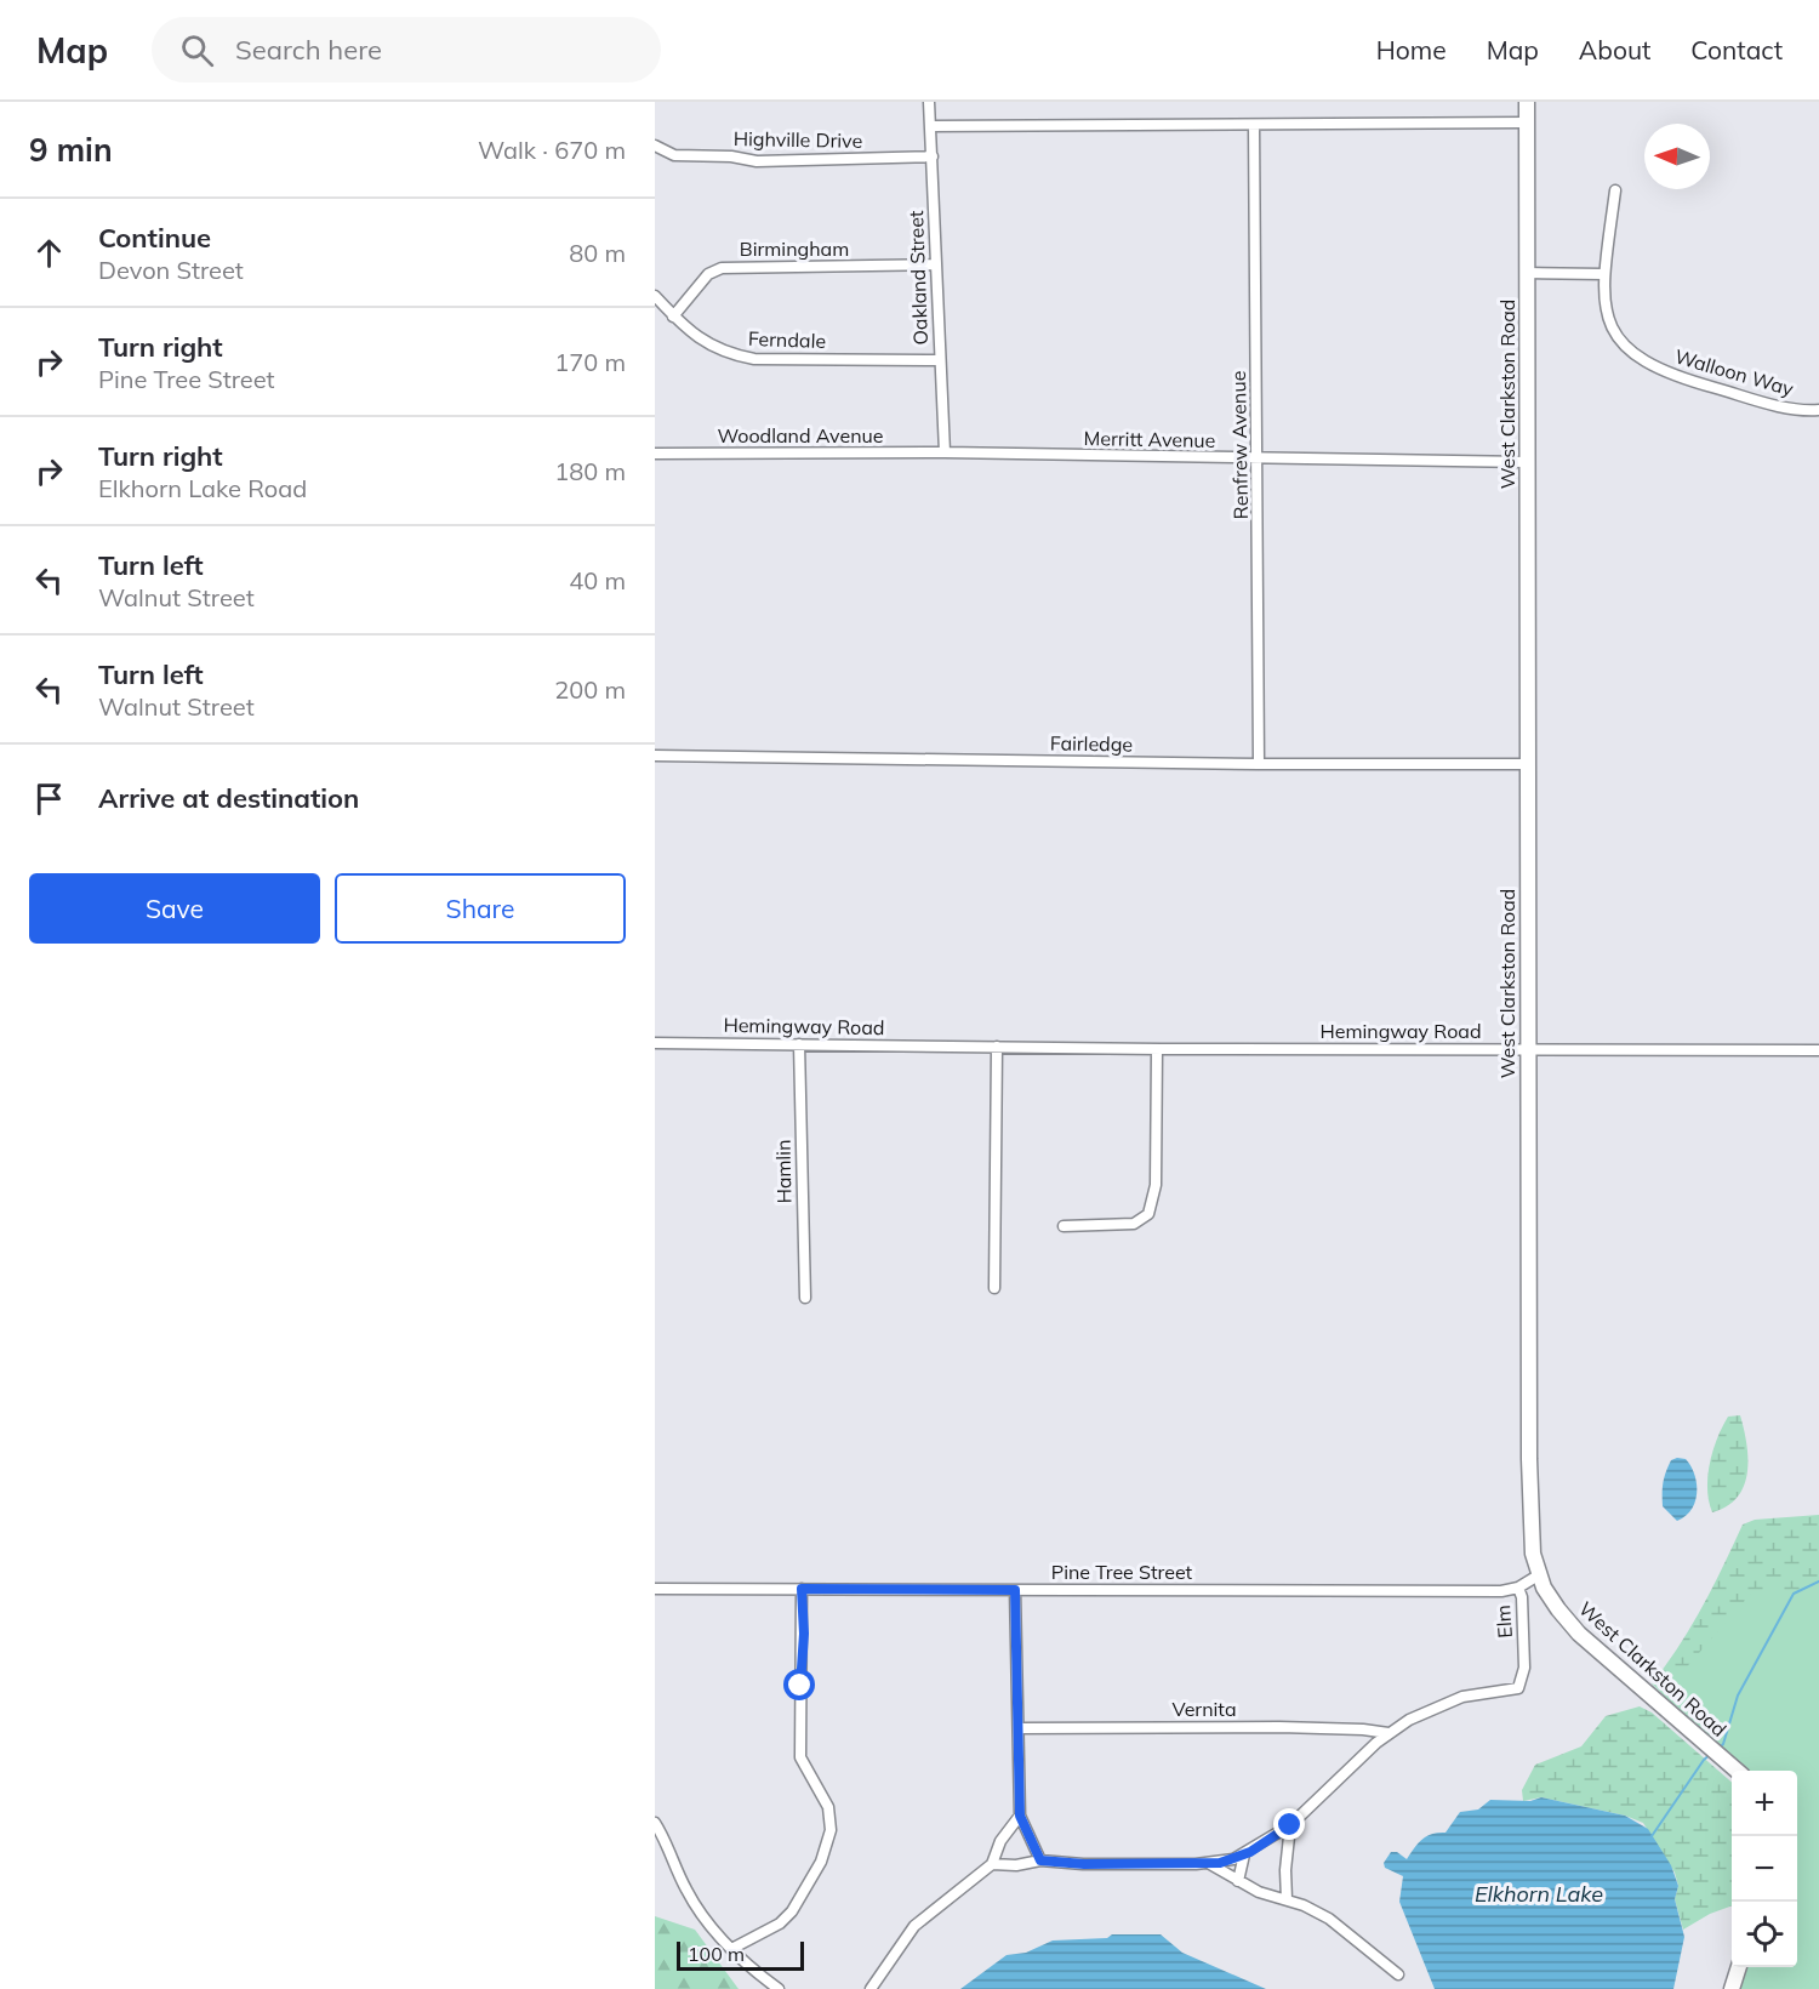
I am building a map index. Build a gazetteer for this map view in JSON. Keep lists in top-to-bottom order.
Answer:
{
  "streets": {
    "main road": ["West Clarkston Road"],
    "street": [
      "Highville Drive",
      "Birmingham",
      "Oakland Street",
      "Ferndale",
      "Walloon Way",
      "Woodland Avenue",
      "Merritt Avenue",
      "Renfrew Avenue",
      "Fairledge",
      "Hemingway Road",
      "Hamlin",
      "Pine Tree Street",
      "Elm",
      "Vernita"
    ]
  },
  "crossings": [
    ["Highville Drive", "Oakland Street"],
    ["Birmingham", "Oakland Street"],
    ["Birmingham", "Ferndale"],
    ["Oakland Street", "Ferndale"],
    ["Oakland Street", "Woodland Avenue"],
    ["Oakland Street", "Merritt Avenue"],
    ["West Clarkston Road", "Merritt Avenue"],
    ["West Clarkston Road", "Fairledge"],
    ["West Clarkston Road", "Hemingway Road"],
    ["West Clarkston Road", "Pine Tree Street"],
    ["Woodland Avenue", "Merritt Avenue"],
    ["Merritt Avenue", "Renfrew Avenue"],
    ["Renfrew Avenue", "Fairledge"],
    ["Hemingway Road", "Hamlin"],
    ["Pine Tree Street", "Elm"],
    ["Elm", "Vernita"]
  ],
  "water": ["Elkhorn Lake"],
  "scale_bar": "100 m",
  "north": "left",
  "page": {
    "header": "Map",
    "search": "Search here",
    "nav": [
      "Home",
      "Map",
      "About",
      "Contact"
    ],
    "heading": ["9 min", "Walk · 670 m"],
    "list": [
      ["Continue", "Devon Street", "80 m"],
      ["Turn right", "Pine Tree Street", "170 m"],
      ["Turn right", "Elkhorn Lake Road", "180 m"],
      ["Turn left", "Walnut Street", "40 m"],
      ["Turn left", "Walnut Street", "200 m"],
      "Arrive at destination"
    ],
    "buttons": ["Save", "Share"],
    "map_buttons": ["+", "−"],
    "scale": "100 m"
  }
}
